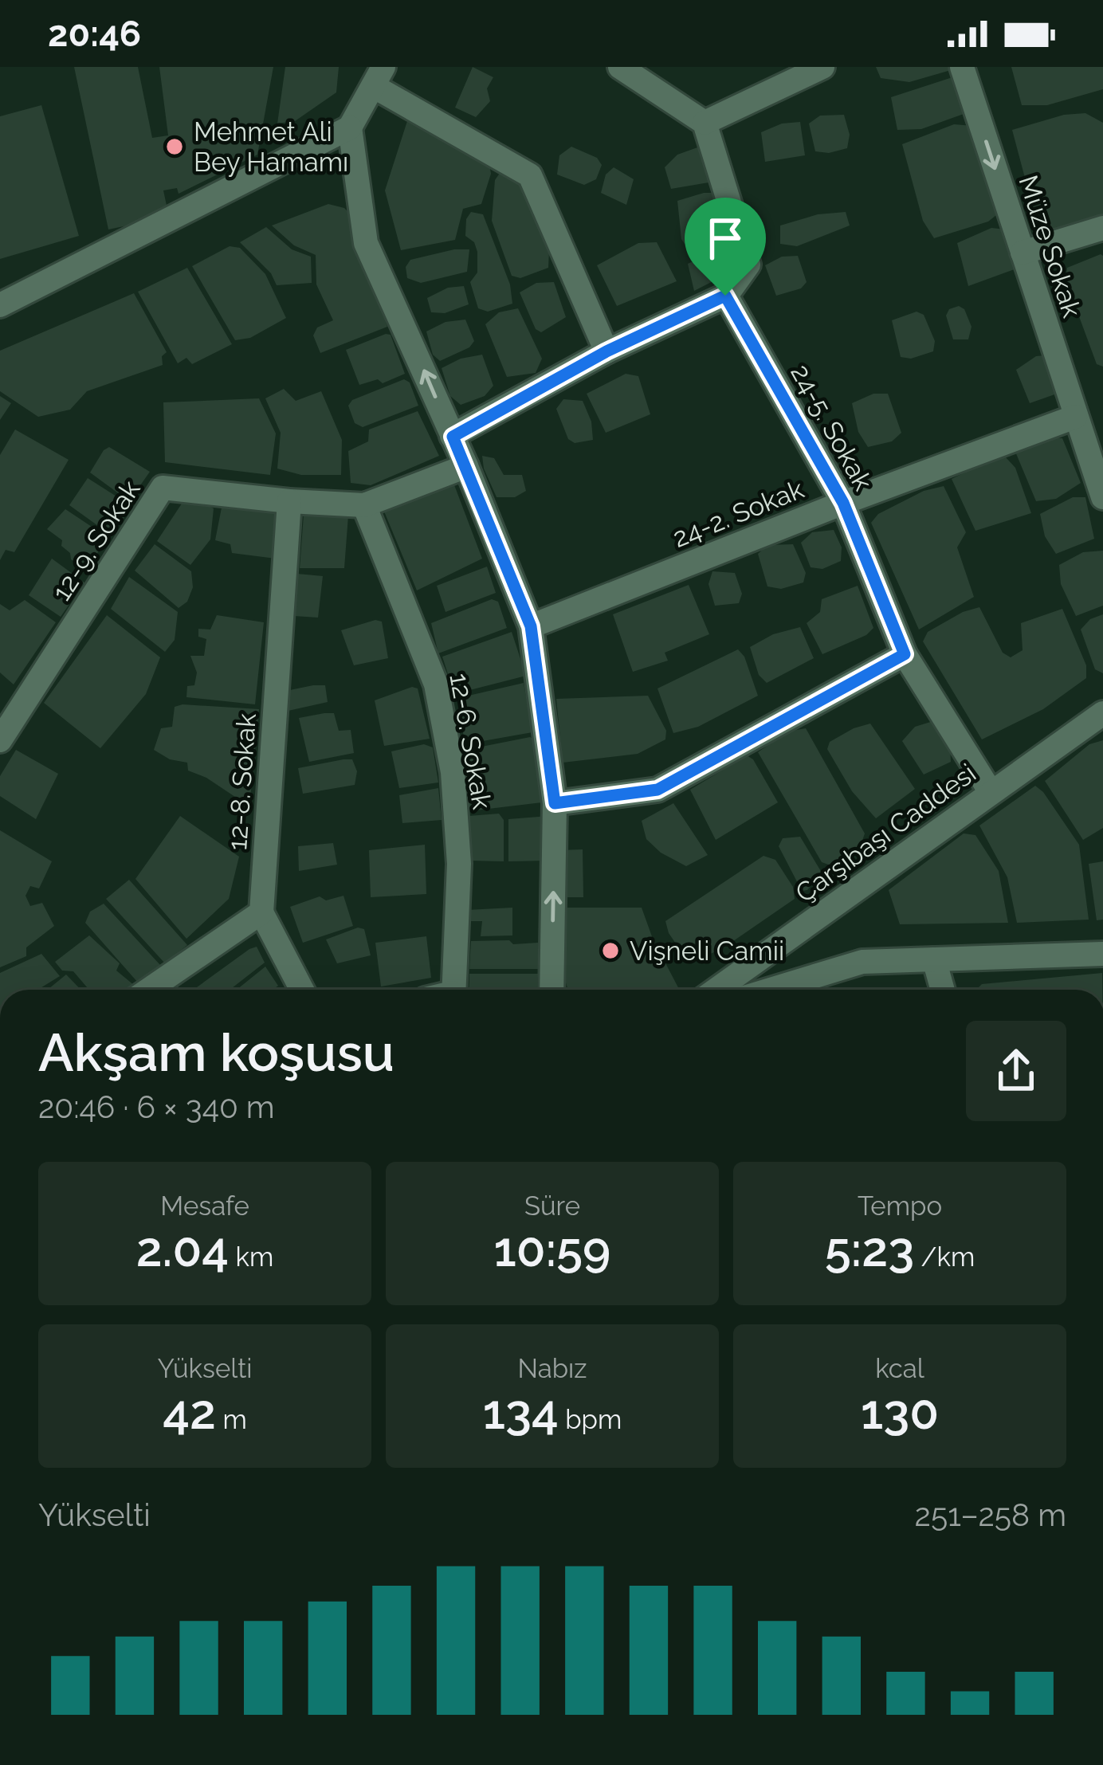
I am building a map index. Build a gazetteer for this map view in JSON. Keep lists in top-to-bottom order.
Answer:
{
  "streets": {
    "street": [
      "Müze Sokak",
      "24-5. Sokak",
      "24-2. Sokak",
      "12-9. Sokak",
      "12-6. Sokak",
      "12-8. Sokak",
      "Çarşıbaşı Caddesi"
    ]
  },
  "crossings": [
    ["Müze Sokak", "24-2. Sokak"],
    ["24-5. Sokak", "24-2. Sokak"],
    ["24-5. Sokak", "Çarşıbaşı Caddesi"],
    ["12-9. Sokak", "12-6. Sokak"],
    ["12-9. Sokak", "12-8. Sokak"]
  ],
  "one_way": ["Müze Sokak"],
  "places": ["Mehmet Ali Bey Hamamı", "Vişneli Camii"],
  "page": {
    "status": "20:46",
    "heading": ["Akşam koşusu", "20:46 · 6 × 340 m"],
    "stats": [
      ["Mesafe", "2.04 km"],
      ["Süre", "10:59"],
      ["Tempo", "5:23 /km"],
      ["Yükselti", "42 m"],
      ["Nabız", "134 bpm"],
      ["kcal", "130"]
    ],
    "chart": ["Yükselti", "251–258 m"]
  }
}
